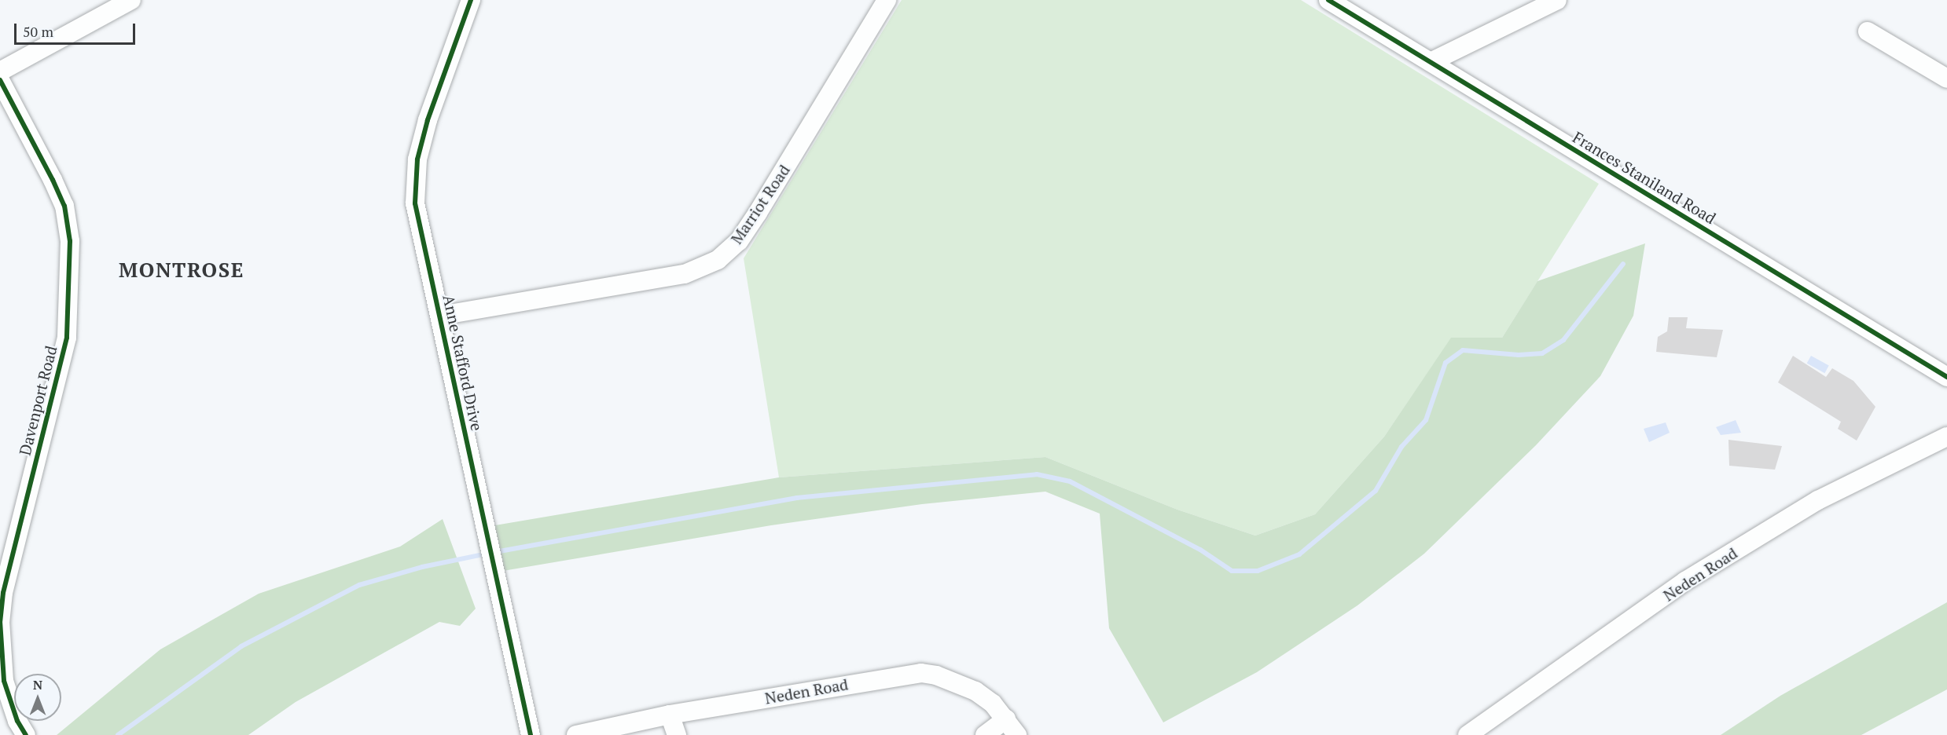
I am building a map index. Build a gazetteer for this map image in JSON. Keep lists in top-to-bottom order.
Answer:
{
  "streets": {
    "street": [
      "Frances Staniland Road",
      "Marriot Road",
      "Anne Stafford Drive",
      "Davenport Road",
      "Neden Road"
    ]
  },
  "crossings": [
    ["Marriot Road", "Anne Stafford Drive"]
  ],
  "districts": ["MONTROSE"],
  "scale_bar": "50 m",
  "north": "top"
}
